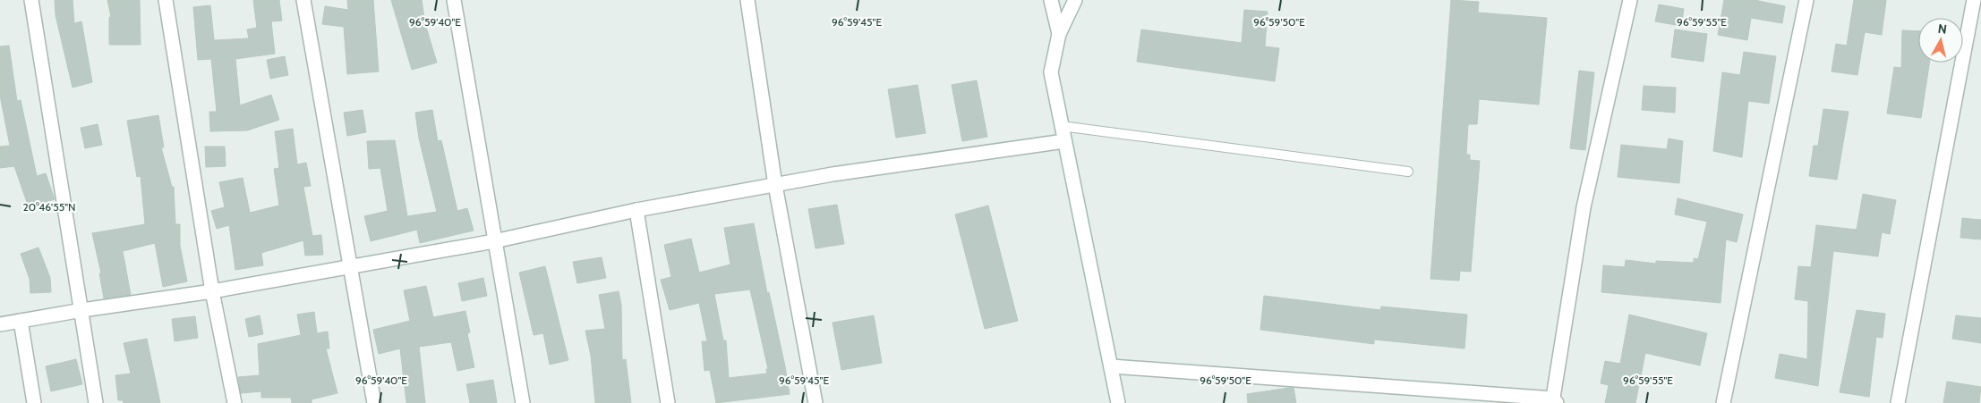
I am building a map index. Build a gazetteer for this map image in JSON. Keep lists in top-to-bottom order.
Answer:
{
  "north": "top",
  "coordinates": [
    "96°59'40\"E",
    "96°59'45\"E",
    "96°59'50\"E",
    "96°59'55\"E",
    "20°46'55\"N"
  ]
}
